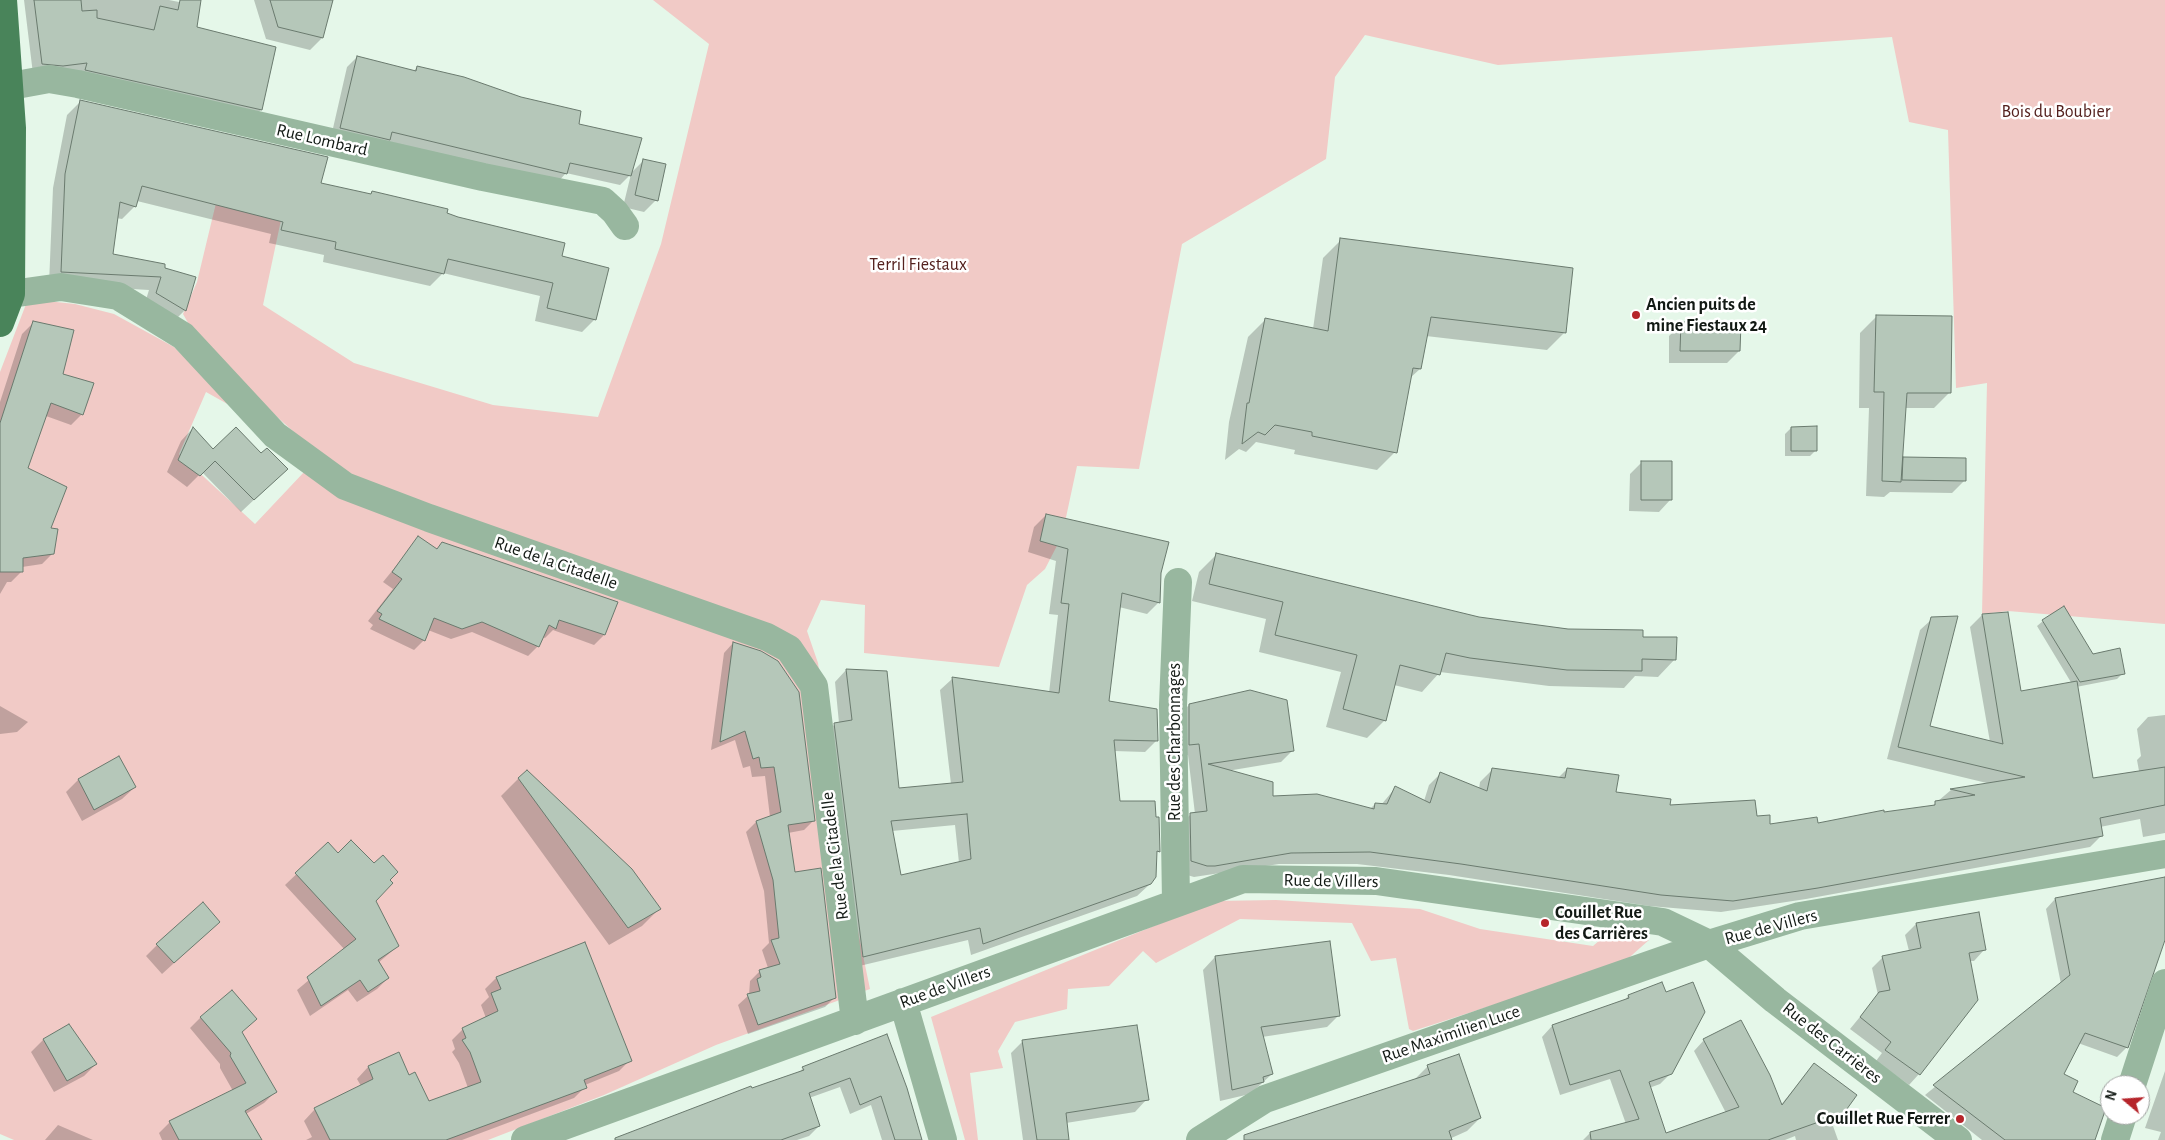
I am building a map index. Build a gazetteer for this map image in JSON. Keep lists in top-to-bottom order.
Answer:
{
  "streets": {
    "street": [
      "Rue Lombard",
      "Rue de la Citadelle",
      "Rue des Charbonnages",
      "Rue de Villers",
      "Rue Maximilien Luce",
      "Rue des Carrières"
    ]
  },
  "crossings": [
    ["Rue de la Citadelle", "Rue de Villers"],
    ["Rue des Charbonnages", "Rue de Villers"],
    ["Rue de Villers", "Rue Maximilien Luce"],
    ["Rue de Villers", "Rue des Carrières"],
    ["Rue Maximilien Luce", "Rue des Carrières"]
  ],
  "parks": ["Bois du Boubier", "Terril Fiestaux"],
  "places": ["Ancien puits de mine Fiestaux 24", "Couillet Rue des Carrières", "Couillet Rue Ferrer"],
  "north": "left"
}
